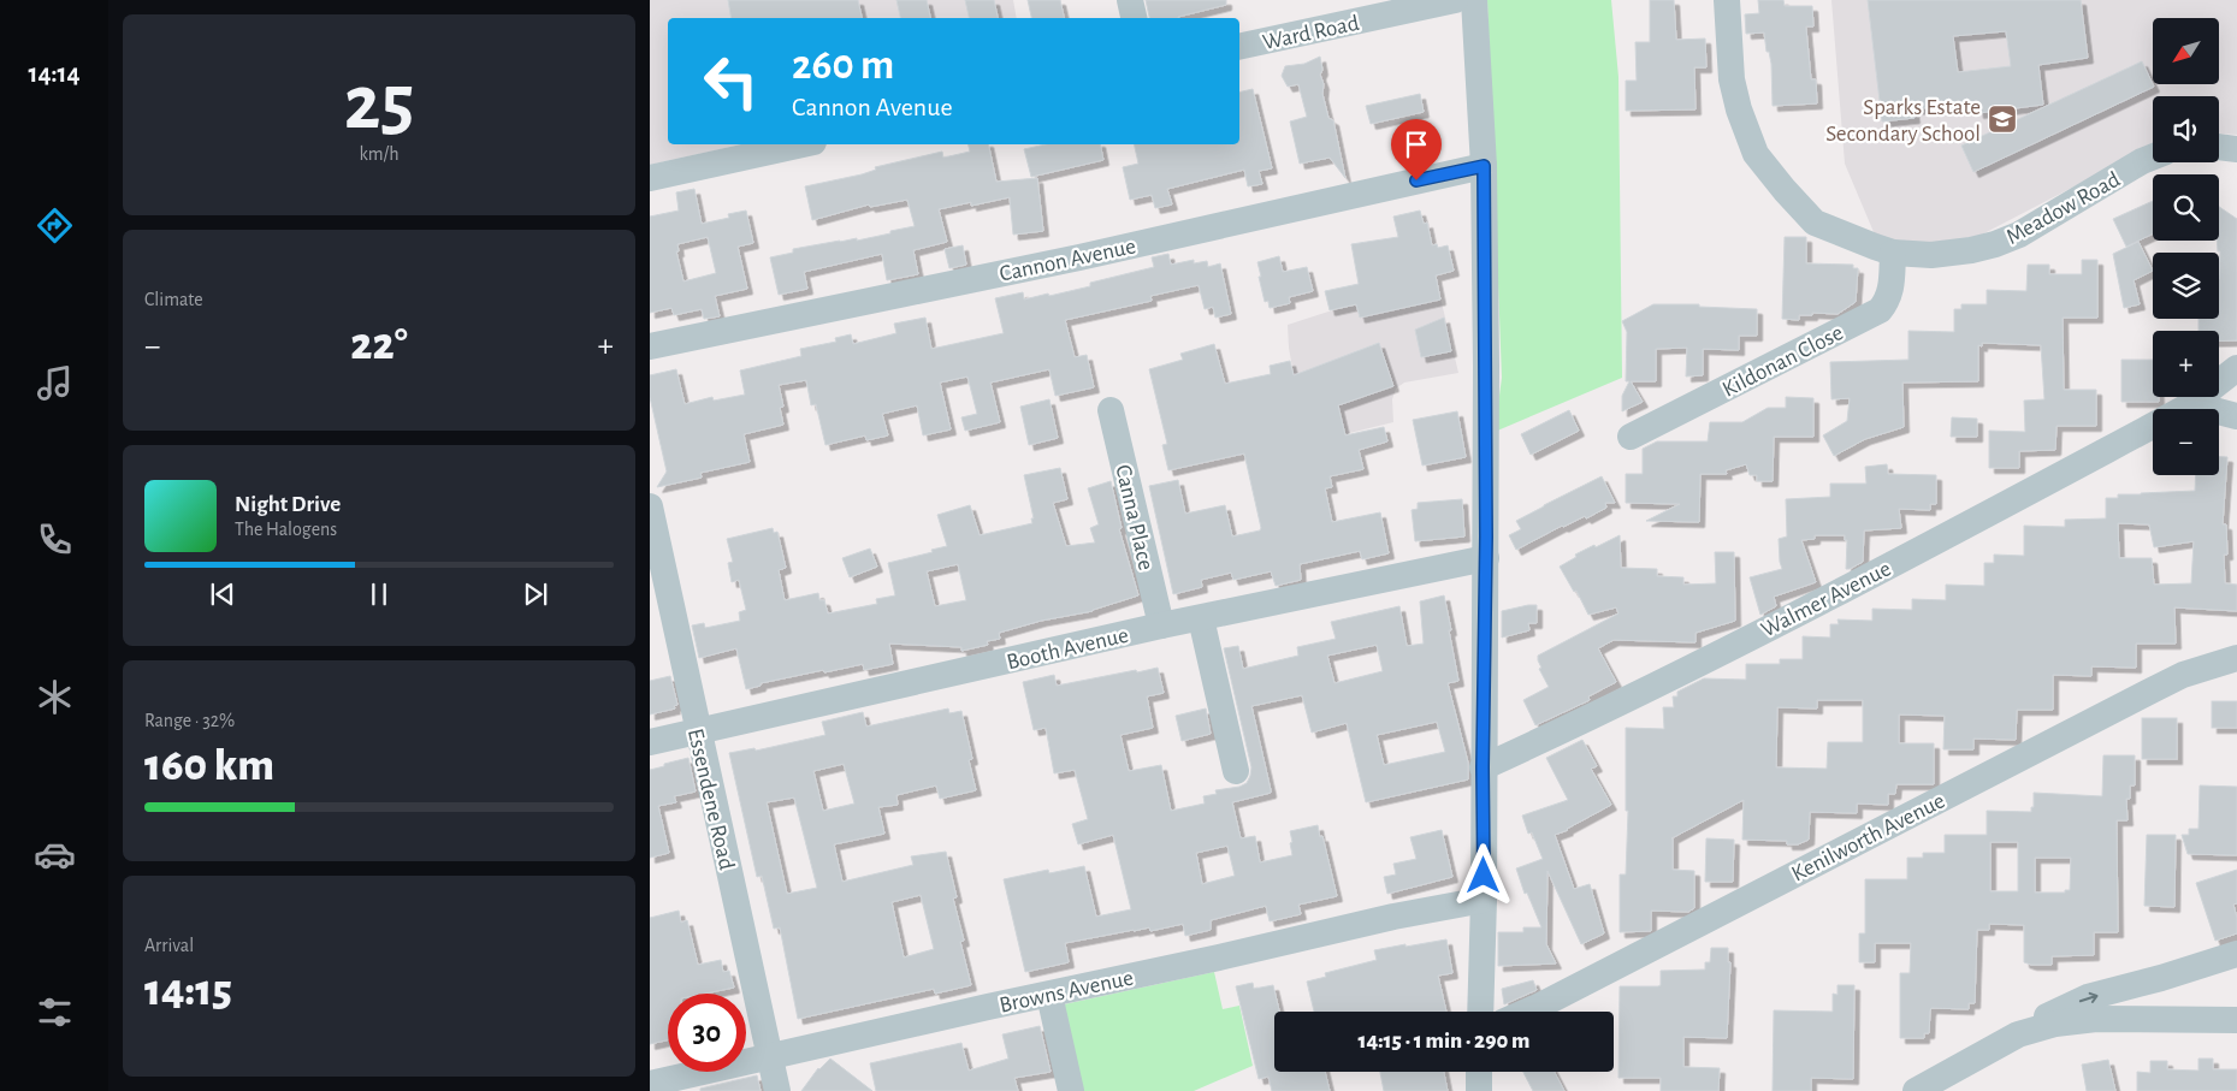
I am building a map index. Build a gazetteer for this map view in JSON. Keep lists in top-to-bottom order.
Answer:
{
  "streets": {
    "street": [
      "Ward Road",
      "Meadow Road",
      "Cannon Avenue",
      "Kildonan Close",
      "Canna Place",
      "Walmer Avenue",
      "Booth Avenue",
      "Essendene Road",
      "Kenilworth Avenue",
      "Browns Avenue"
    ]
  },
  "crossings": [
    ["Meadow Road", "Kildonan Close"],
    ["Canna Place", "Booth Avenue"],
    ["Booth Avenue", "Essendene Road"],
    ["Essendene Road", "Browns Avenue"]
  ],
  "places": {
    "school or university": ["Sparks Estate Secondary School"]
  },
  "north": "bottom left",
  "page": {
    "tabs": "14:14",
    "tile": [
      ["25", "km/h"],
      "Climate",
      ["Range · 32%", "160 km"],
      ["Arrival", "14:15"]
    ],
    "map_buttons": ["+", "−"],
    "turn": ["260 m", "Cannon Avenue"],
    "heat": ["−", "22°", "+"],
    "song": ["Night Drive", "The Halogens"],
    "limit": "30",
    "trip": "14:15 · 1 min · 290 m"
  }
}
